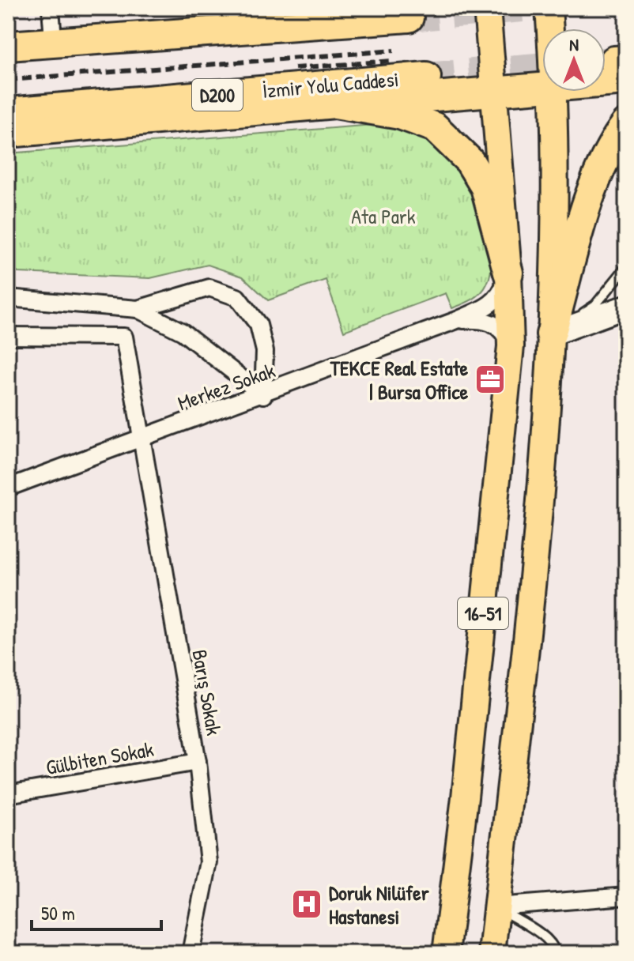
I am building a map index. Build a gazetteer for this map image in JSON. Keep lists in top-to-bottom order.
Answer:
{
  "streets": {
    "highway": ["İzmir Yolu Caddesi", "D200"],
    "main road": ["16-51"],
    "street": ["Merkez Sokak", "Barış Sokak", "Gülbiten Sokak"]
  },
  "crossings": [
    ["Merkez Sokak", "16-51"],
    ["Merkez Sokak", "Barış Sokak"],
    ["Barış Sokak", "Gülbiten Sokak"]
  ],
  "parks": ["Ata Park"],
  "places": {
    "office": ["TEKCE Real Estate | Bursa Office"],
    "hospital": ["Doruk Nilüfer Hastanesi"]
  },
  "scale_bar": "50 m",
  "north": "top"
}
